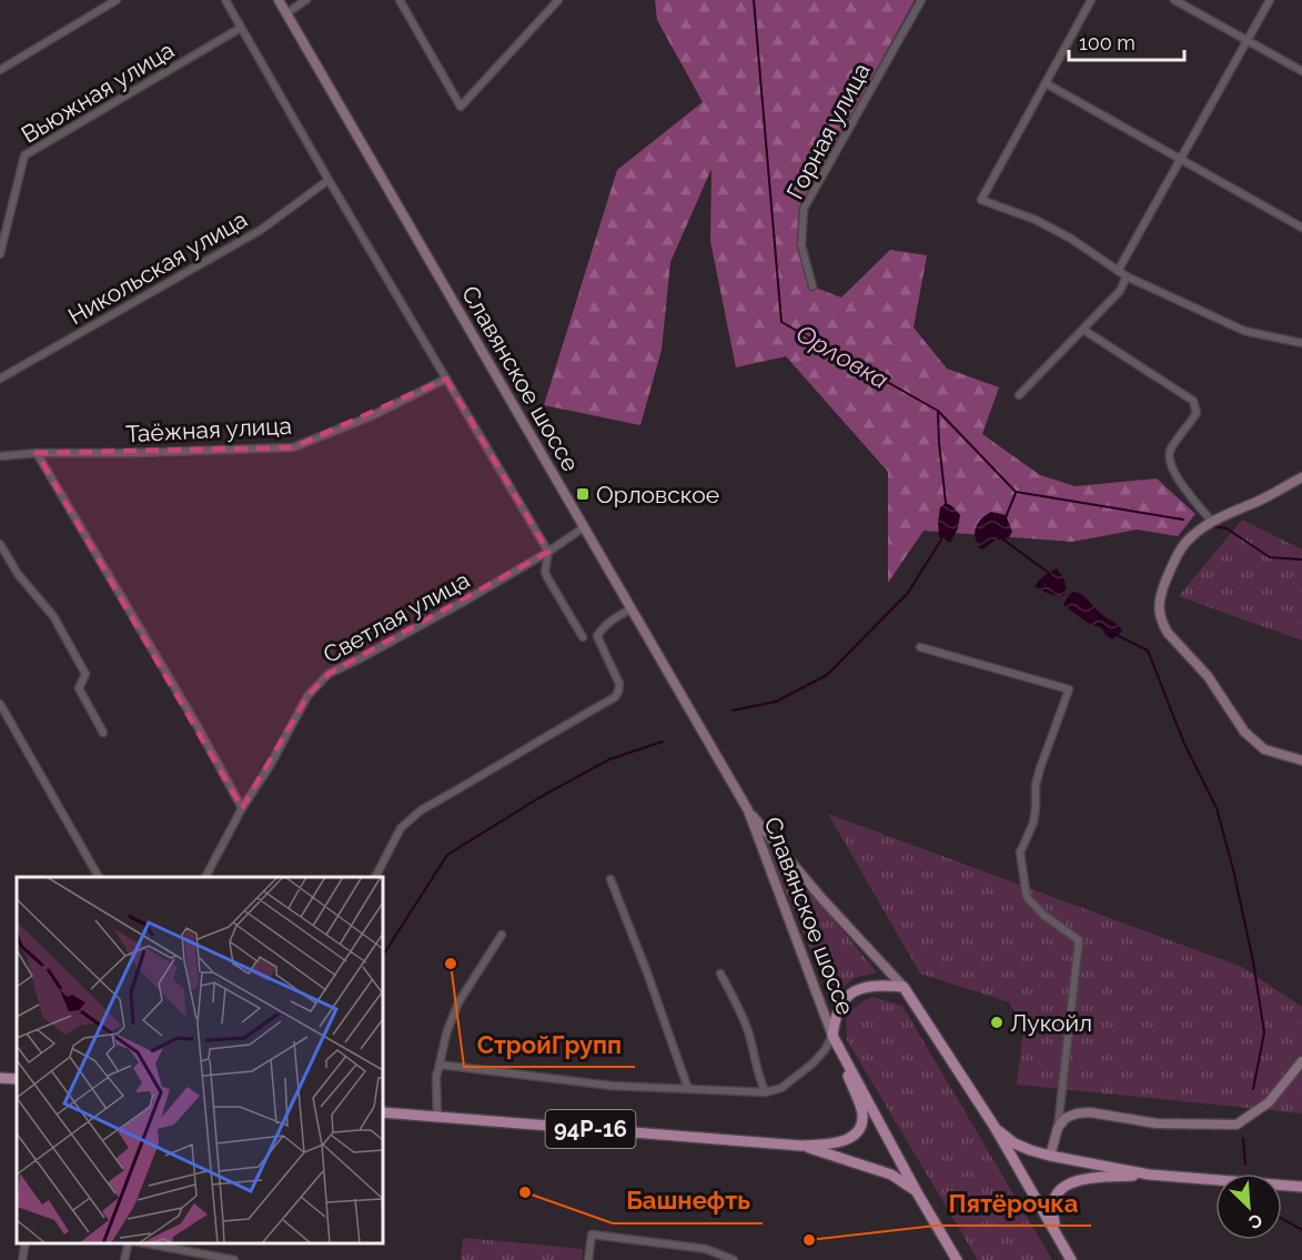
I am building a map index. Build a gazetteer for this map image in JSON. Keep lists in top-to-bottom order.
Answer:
{
  "streets": {
    "main road": ["Славянское шоссе", "94Р-16"],
    "street": [
      "Вьюжная улица",
      "Горная улица",
      "Никольская улица",
      "Таёжная улица",
      "Светлая улица"
    ]
  },
  "crossings": [
    ["Славянское шоссе", "Светлая улица"],
    ["Славянское шоссе", "94Р-16"]
  ],
  "water": ["Орловка"],
  "places": {
    "transit": ["Орловское"],
    "other": [
      "СтройГрупп",
      "Лукойл",
      "Башнефть",
      "Пятёрочка"
    ]
  },
  "scale_bar": "100 m",
  "north": "bottom right"
}
